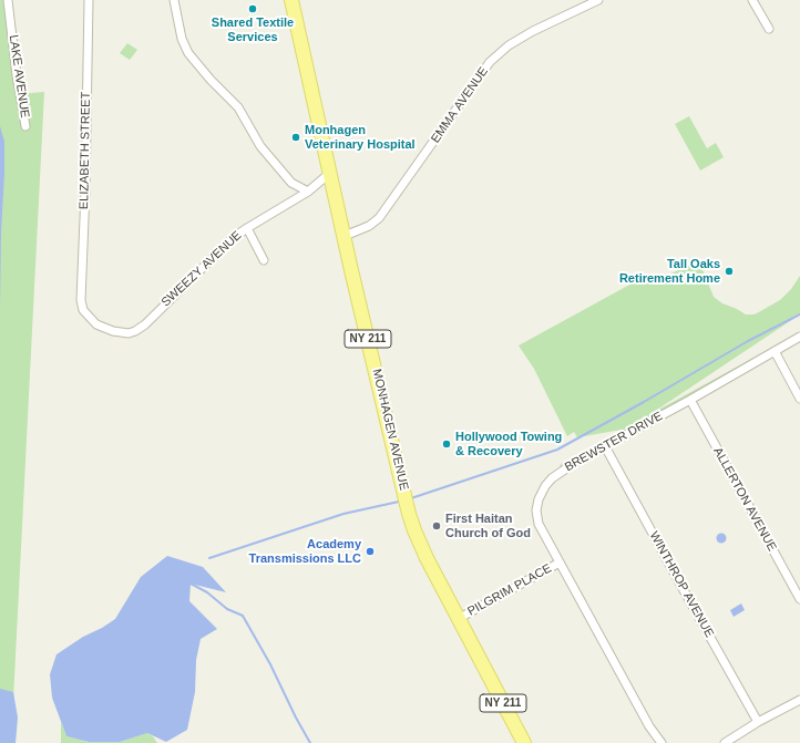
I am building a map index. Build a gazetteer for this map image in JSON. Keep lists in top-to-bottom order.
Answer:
{
  "streets": {
    "main road": ["NY 211", "MONHAGEN AVENUE"],
    "street": [
      "LAKE AVENUE",
      "EMMA AVENUE",
      "ELIZABETH STREET",
      "SWEEZY AVENUE",
      "BREWSTER DRIVE",
      "ALLERTON AVENUE",
      "WINTHROP AVENUE",
      "PILGRIM PLACE"
    ]
  },
  "crossings": [
    ["EMMA AVENUE", "MONHAGEN AVENUE"],
    ["ELIZABETH STREET", "SWEEZY AVENUE"],
    ["SWEEZY AVENUE", "MONHAGEN AVENUE"],
    ["MONHAGEN AVENUE", "PILGRIM PLACE"],
    ["BREWSTER DRIVE", "ALLERTON AVENUE"],
    ["BREWSTER DRIVE", "WINTHROP AVENUE"],
    ["BREWSTER DRIVE", "PILGRIM PLACE"]
  ],
  "places": [
    "Shared Textile Services",
    "Monhagen Veterinary Hospital",
    "Tall Oaks Retirement Home",
    "Hollywood Towing & Recovery",
    "First Haitan Church of God",
    "Academy Transmissions LLC"
  ]
}
